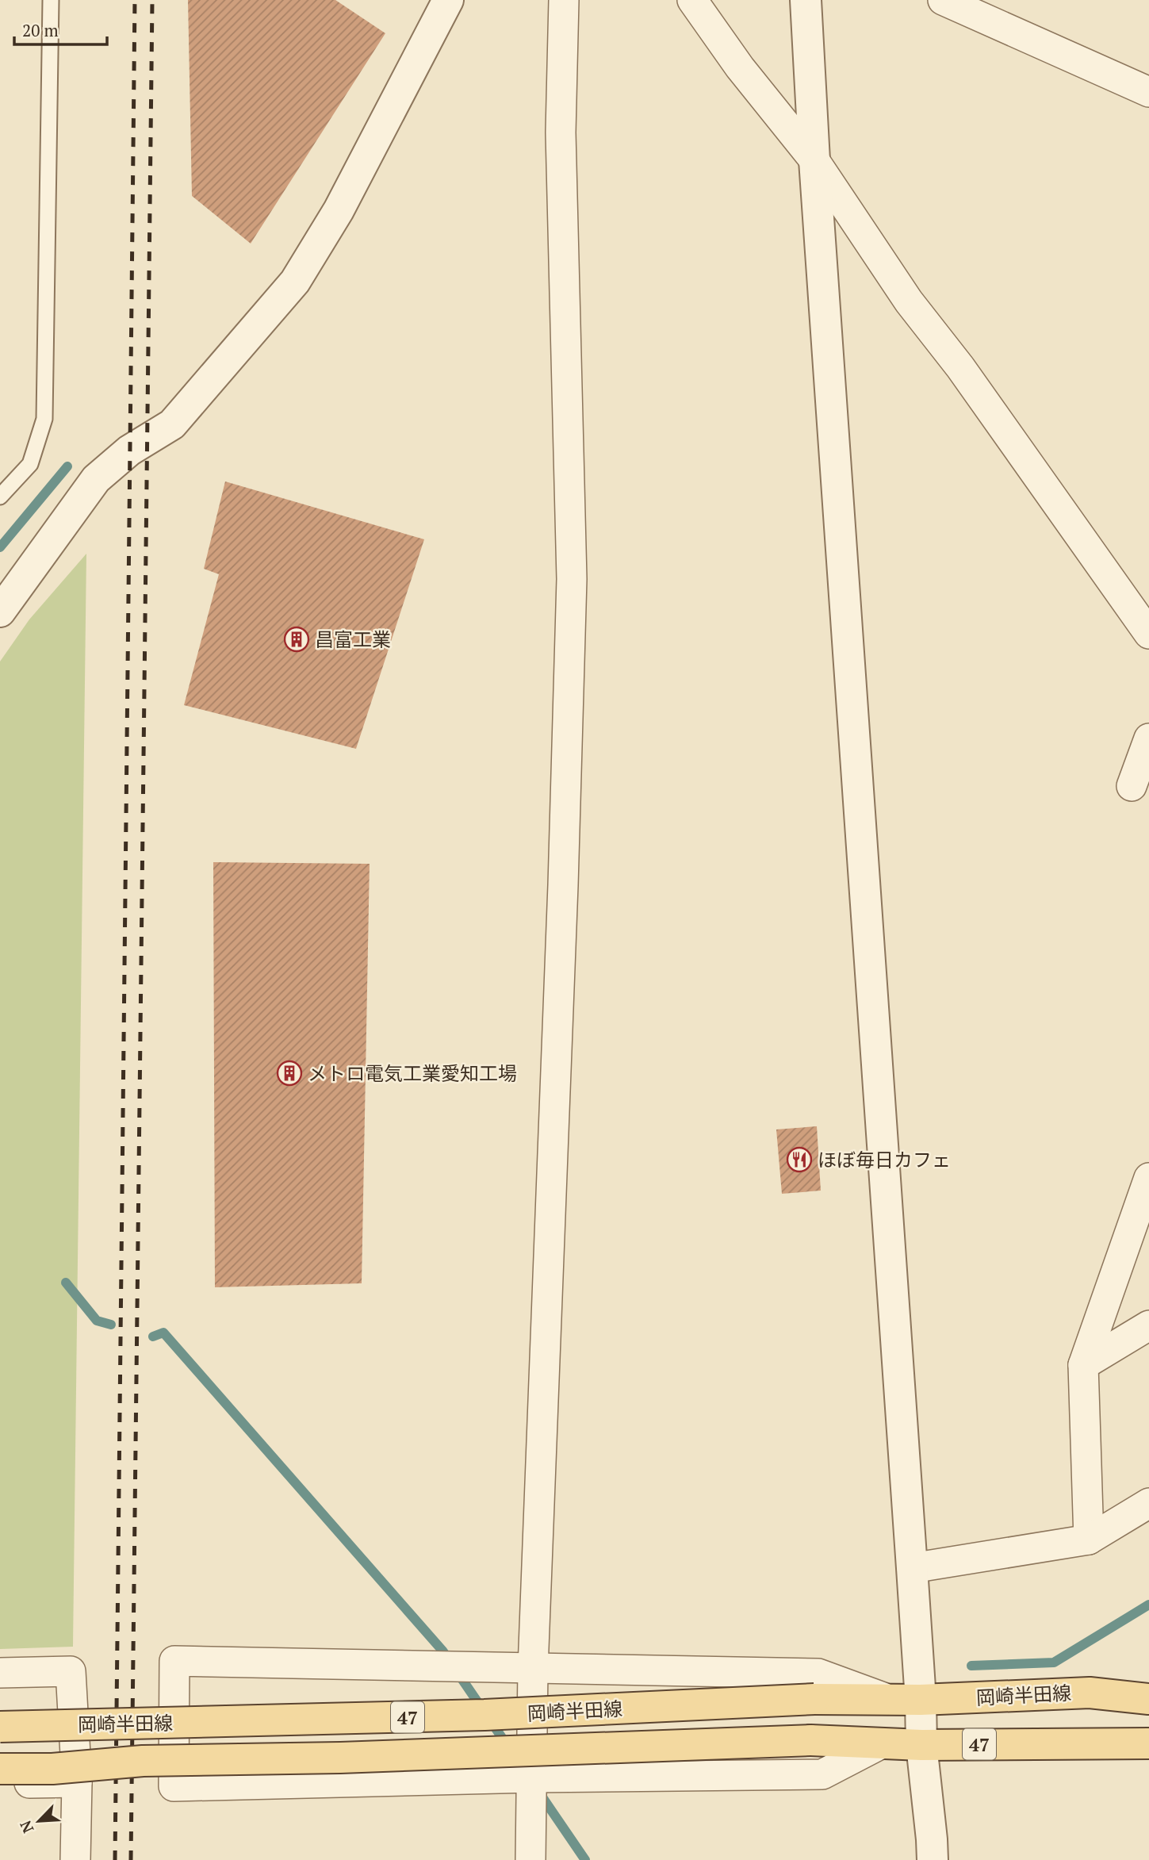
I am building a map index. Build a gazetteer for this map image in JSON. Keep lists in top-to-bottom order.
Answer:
{
  "streets": {
    "main road": ["岡崎半田線", "47"]
  },
  "places": {
    "building": ["昌富工業", "メトロ電気工業愛知工場"],
    "restaurant": ["ほぼ毎日カフェ"]
  },
  "scale_bar": "20 m",
  "north": "bottom left"
}
